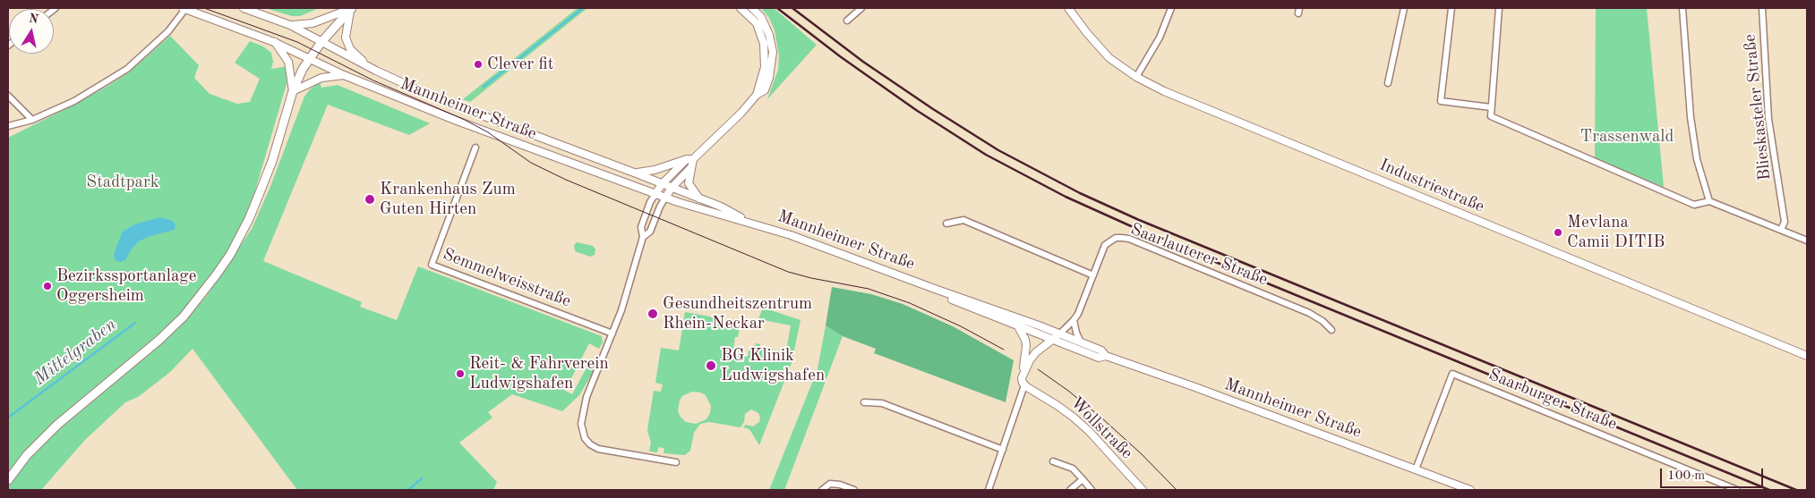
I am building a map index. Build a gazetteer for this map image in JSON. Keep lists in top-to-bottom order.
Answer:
{
  "streets": {
    "street": [
      "Blieskasteler Straße",
      "Mannheimer Straße",
      "Industriestraße",
      "Saarlauterer Straße",
      "Semmelweisstraße",
      "Saarburger Straße",
      "Wollstraße"
    ]
  },
  "crossings": [
    ["Mannheimer Straße", "Saarlauterer Straße"],
    ["Mannheimer Straße", "Saarburger Straße"]
  ],
  "water": ["Mittelgraben"],
  "parks": ["Trassenwald", "Stadtpark"],
  "places": [
    "Clever fit",
    "Krankenhaus Zum Guten Hirten",
    "Mevlana Camii DITIB",
    "Bezirkssportanlage Oggersheim",
    "Gesundheitszentrum Rhein-Neckar",
    "BG Klinik Ludwigshafen",
    "Reit- & Fahrverein Ludwigshafen"
  ],
  "scale_bar": "100 m",
  "north": "top"
}
